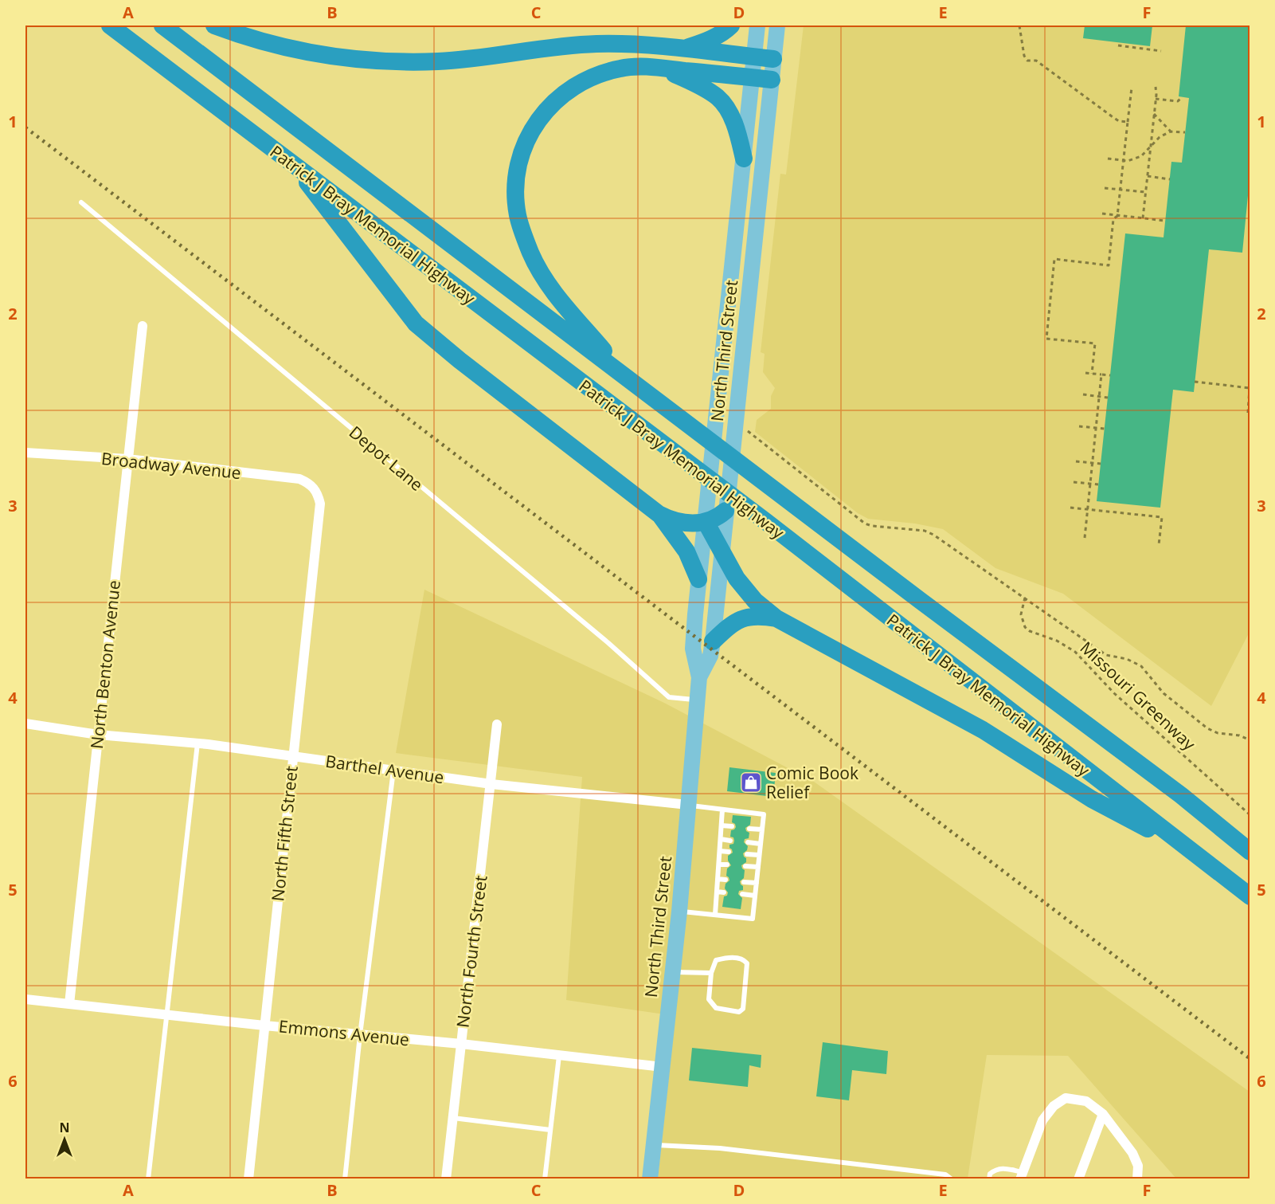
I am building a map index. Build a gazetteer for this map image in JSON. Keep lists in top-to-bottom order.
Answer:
{
  "streets": {
    "highway": ["Patrick J Bray Memorial Highway"],
    "main road": ["North Third Street"],
    "street": [
      "Broadway Avenue",
      "North Benton Avenue",
      "Barthel Avenue",
      "North Fifth Street",
      "North Fourth Street",
      "Emmons Avenue"
    ],
    "lane": ["Depot Lane"],
    "path": ["Missouri Greenway"]
  },
  "crossings": [
    ["North Third Street", "Depot Lane"],
    ["North Third Street", "Barthel Avenue"],
    ["North Third Street", "Emmons Avenue"],
    ["Broadway Avenue", "North Benton Avenue"],
    ["Broadway Avenue", "North Fifth Street"],
    ["North Benton Avenue", "Barthel Avenue"],
    ["North Benton Avenue", "Emmons Avenue"],
    ["Barthel Avenue", "North Fifth Street"],
    ["Barthel Avenue", "North Fourth Street"],
    ["North Fifth Street", "Emmons Avenue"],
    ["North Fourth Street", "Emmons Avenue"]
  ],
  "places": {
    "shop": ["Comic Book Relief"]
  },
  "north": "top",
  "grid": {
    "columns": [
      "A",
      "B",
      "C",
      "D",
      "E",
      "F"
    ],
    "rows": [
      "1",
      "2",
      "3",
      "4",
      "5",
      "6"
    ]
  }
}
